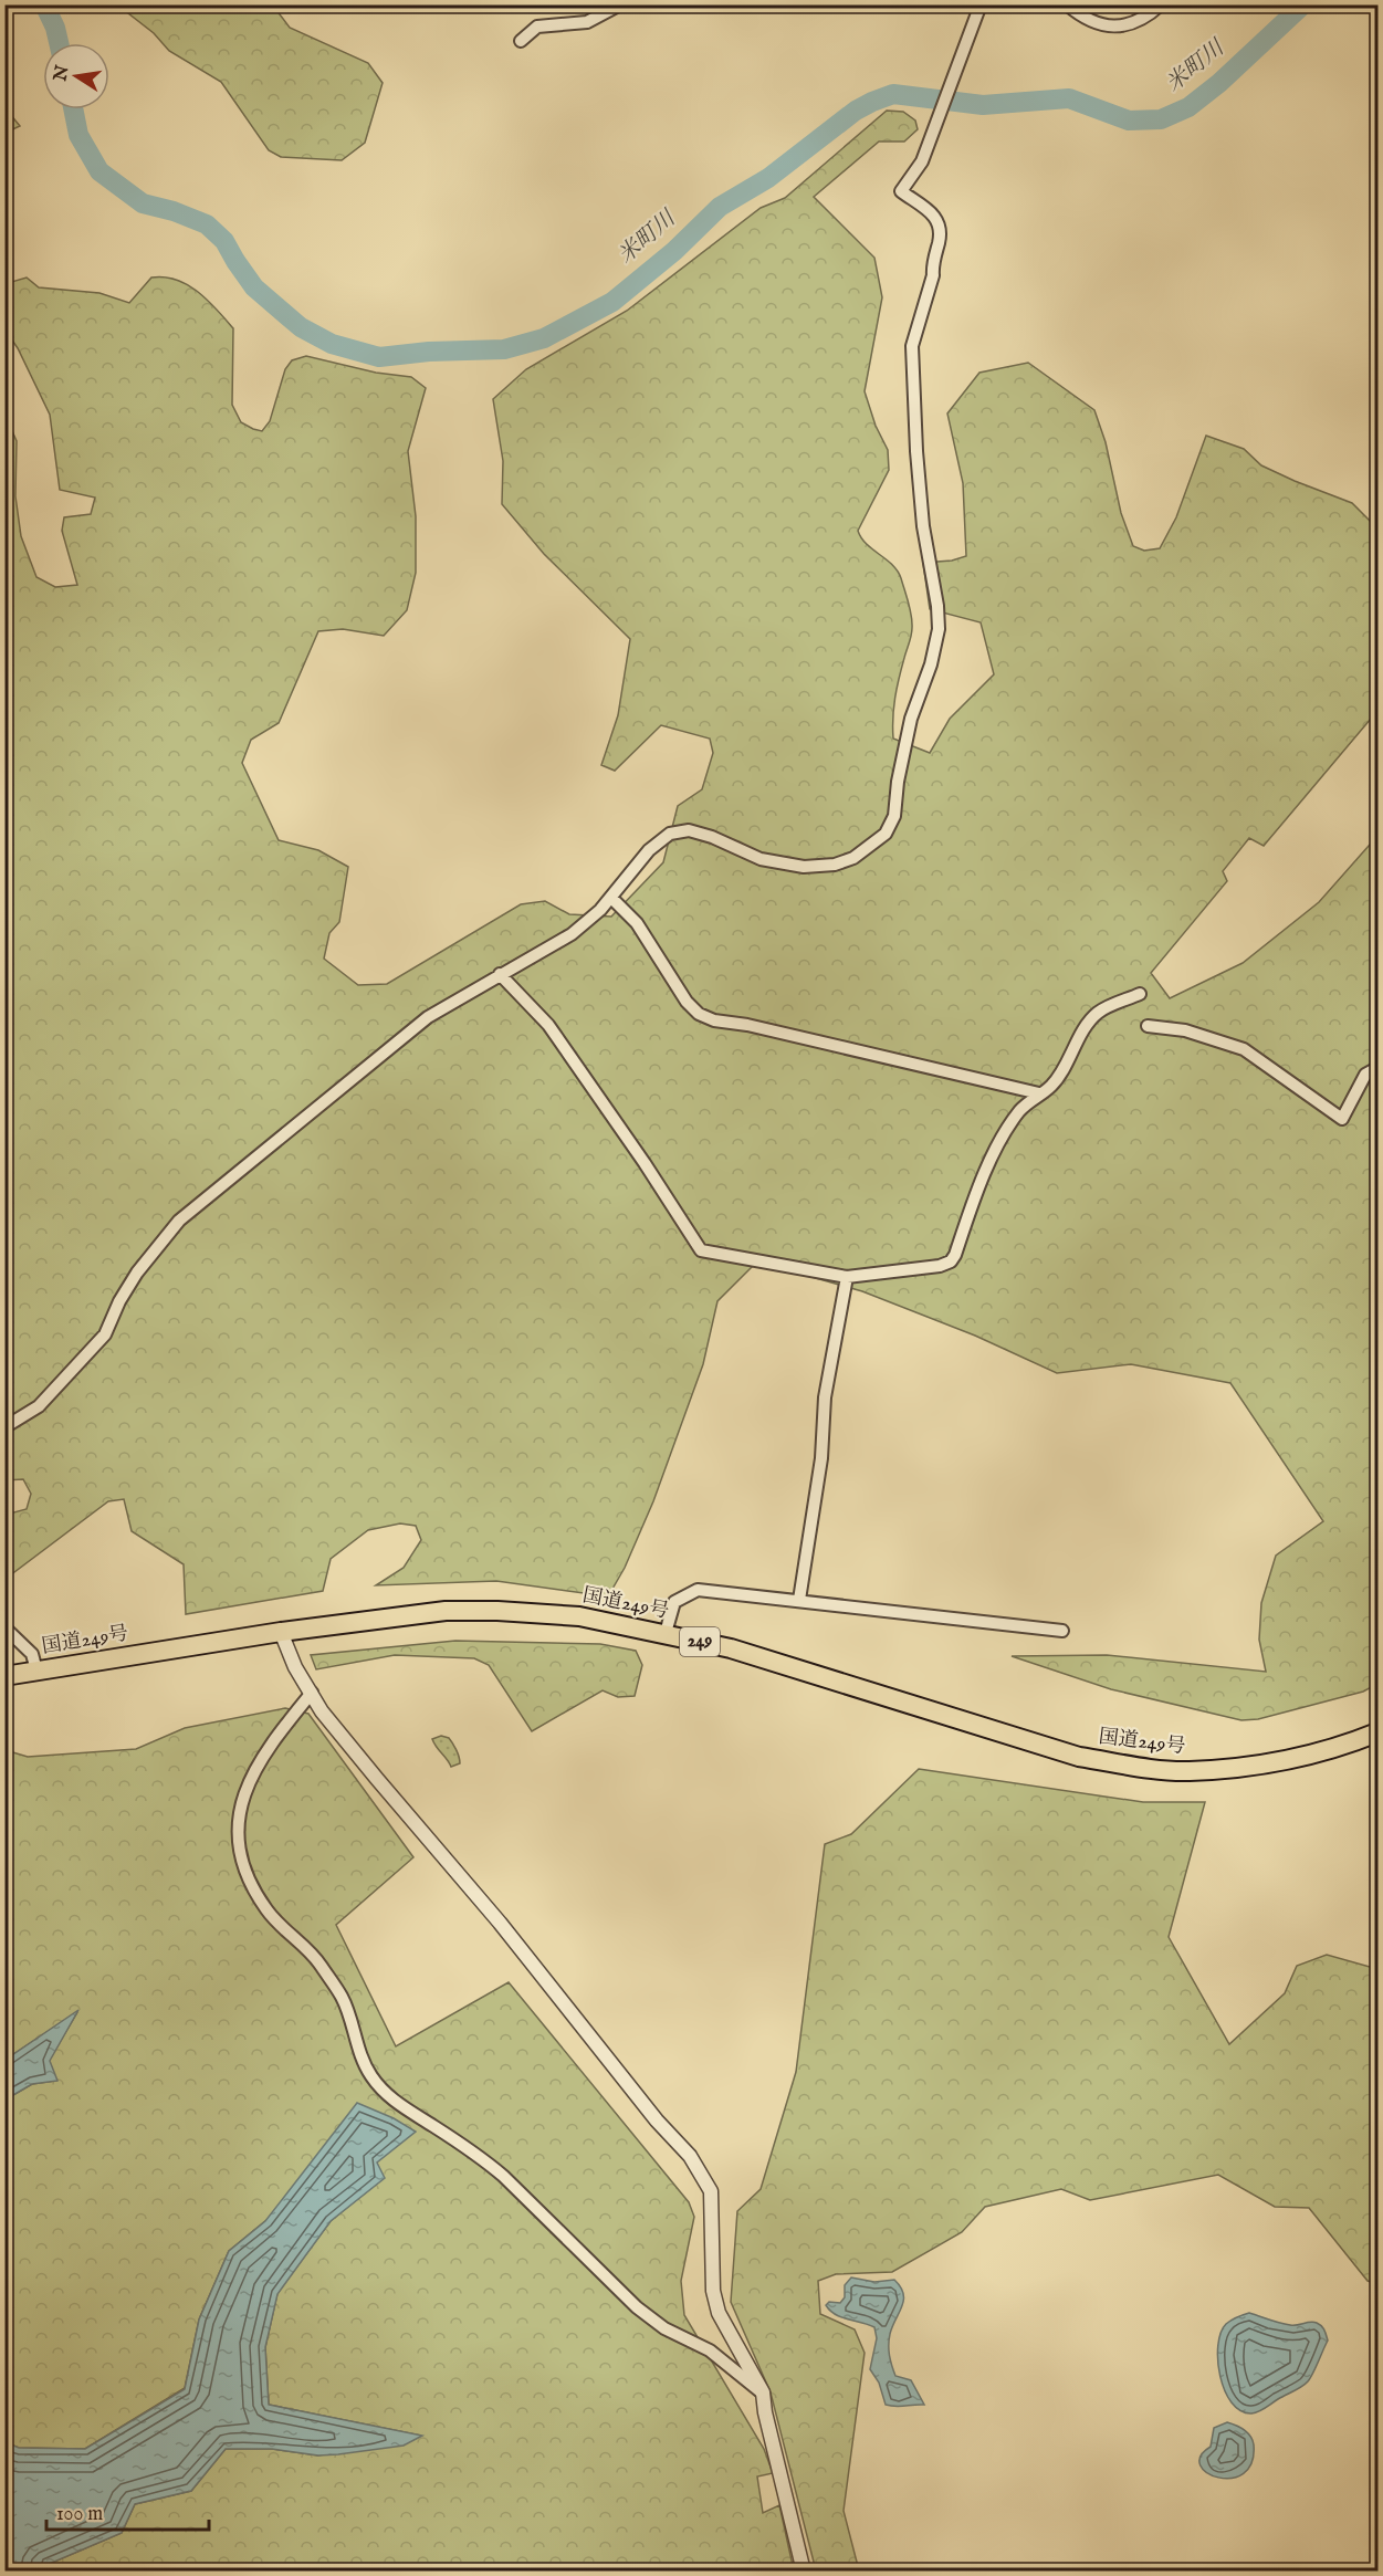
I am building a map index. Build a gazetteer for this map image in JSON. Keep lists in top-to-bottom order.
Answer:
{
  "streets": {
    "highway": ["国道249号", "249"]
  },
  "water": ["米町川"],
  "scale_bar": "100 m",
  "north": "left"
}
